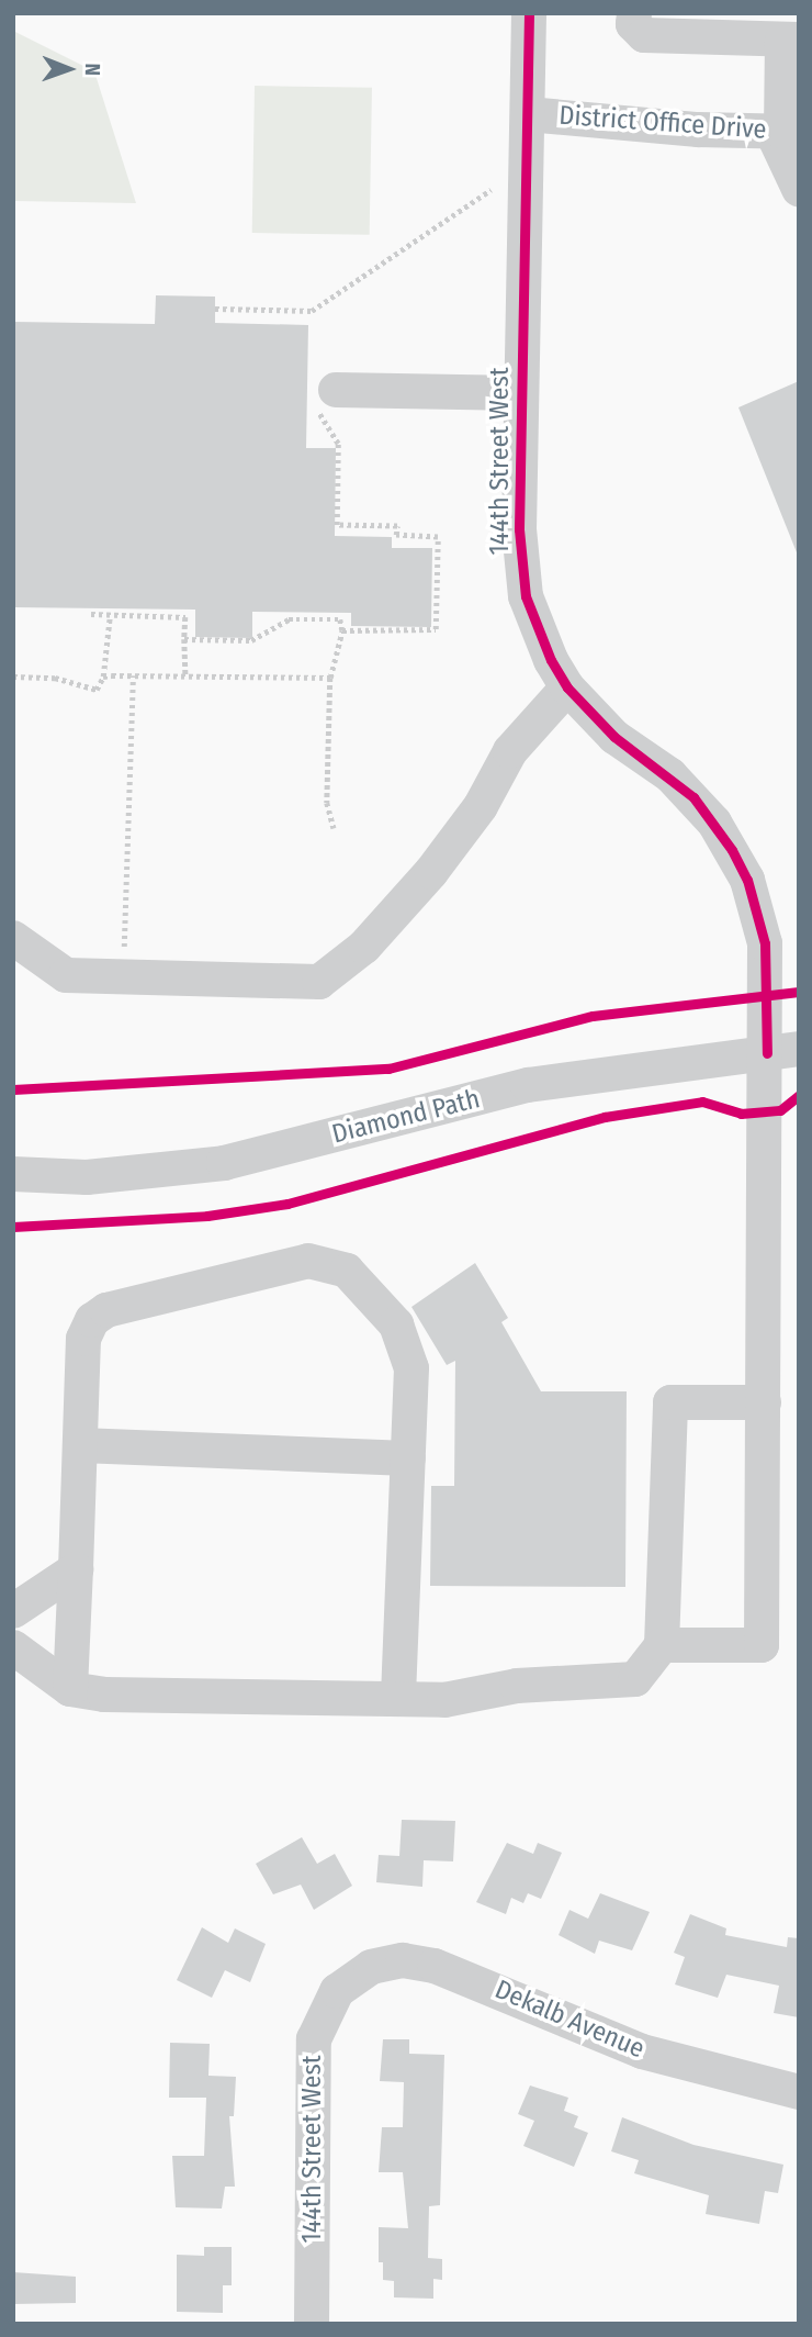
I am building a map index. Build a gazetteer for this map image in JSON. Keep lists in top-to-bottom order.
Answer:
{
  "streets": {
    "street": [
      "District Office Drive",
      "144th Street West",
      "Diamond Path",
      "Dekalb Avenue"
    ]
  },
  "crossings": [
    ["District Office Drive", "144th Street West"],
    ["144th Street West", "Diamond Path"],
    ["144th Street West", "Dekalb Avenue"]
  ],
  "north": "right"
}
